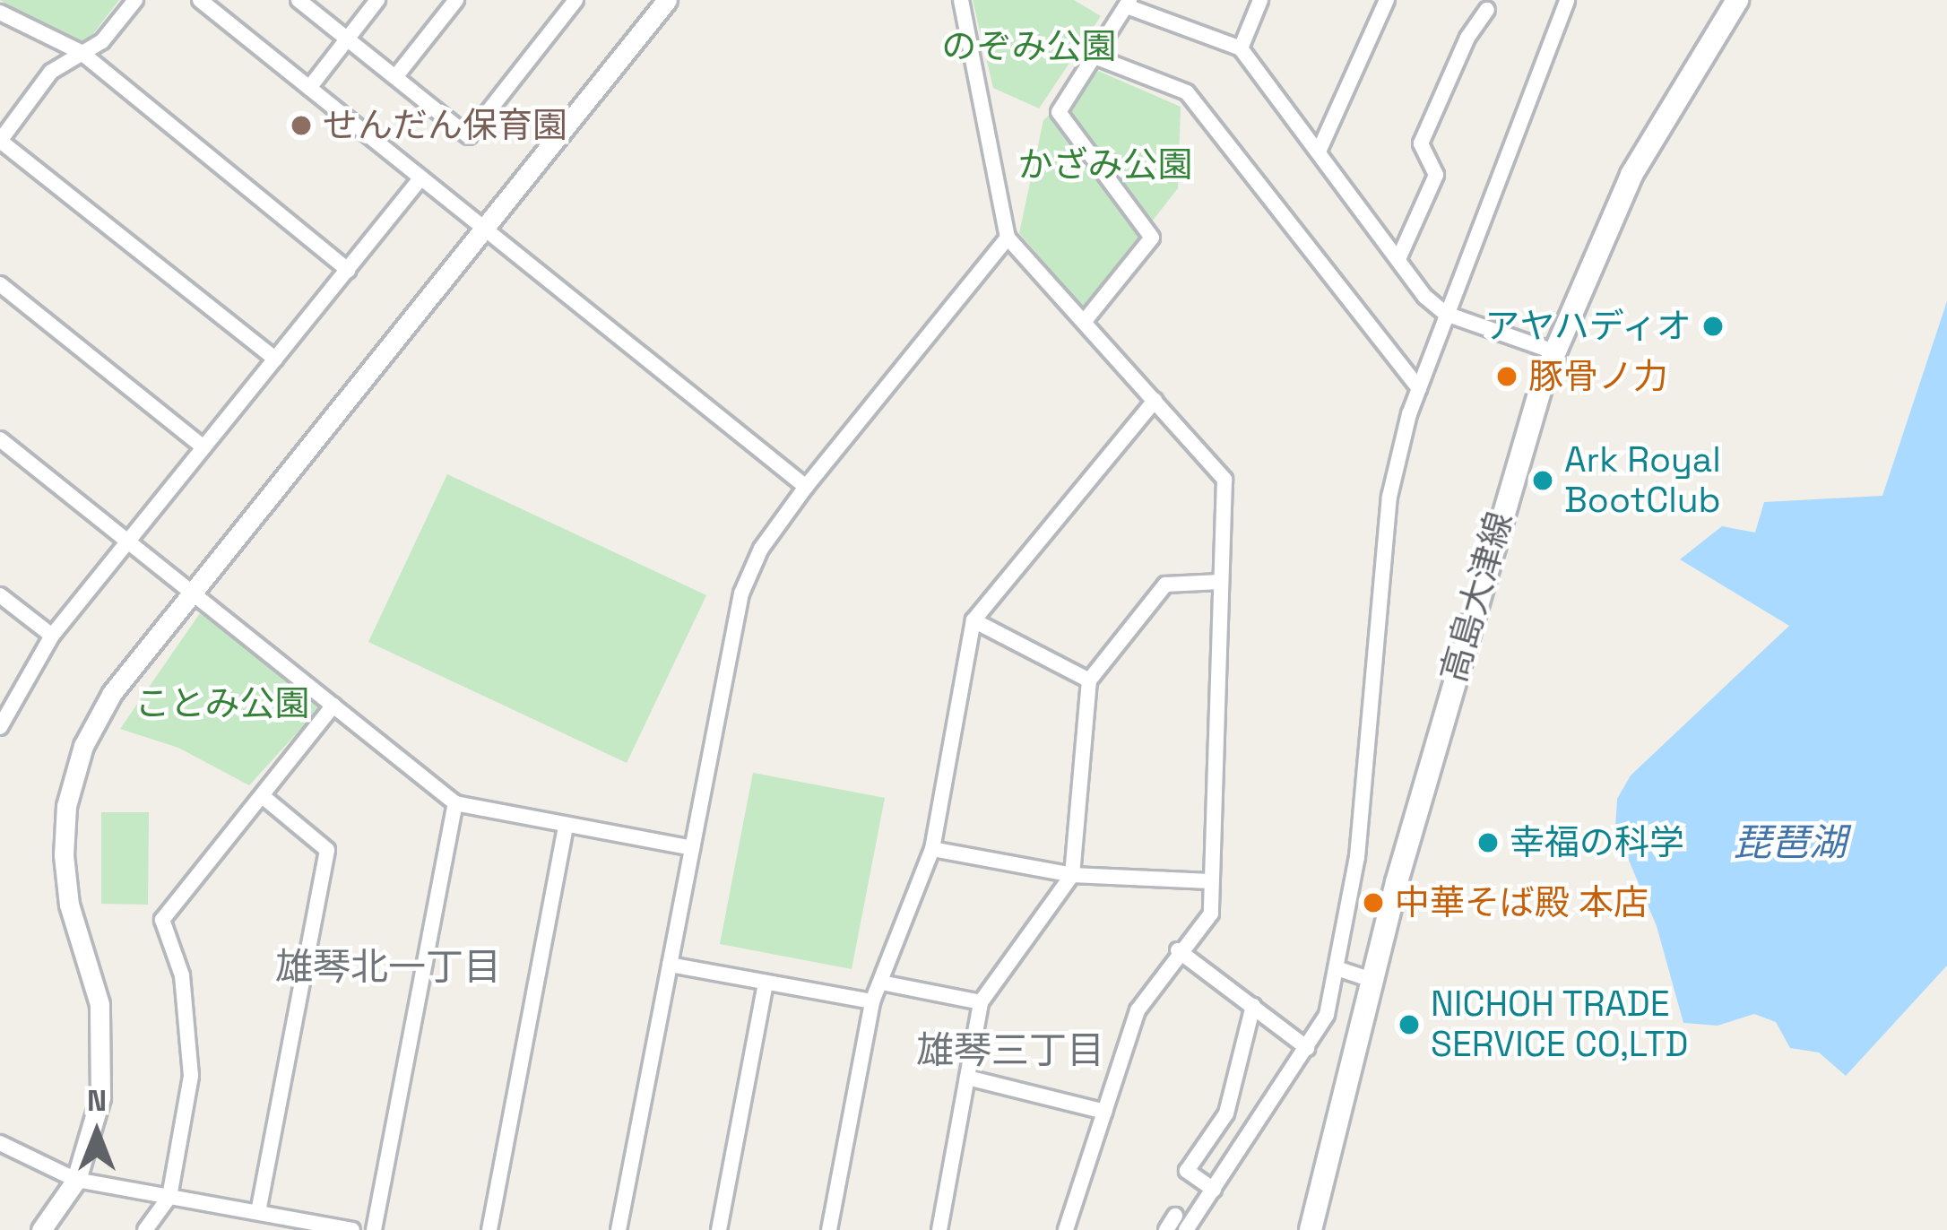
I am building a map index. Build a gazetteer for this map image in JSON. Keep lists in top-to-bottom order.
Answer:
{
  "streets": {
    "main road": ["高島大津線"]
  },
  "districts": ["雄琴北一丁目", "雄琴三丁目"],
  "water": ["琵琶湖"],
  "parks": ["のぞみ公園", "かざみ公園", "ことみ公園"],
  "places": [
    "せんだん保育園",
    "アヤハディオ",
    "豚骨ノ力",
    "Ark Royal BootClub",
    "幸福の科学",
    "中華そば殿 本店",
    "NICHOH TRADE SERVICE CO,LTD"
  ],
  "north": "top"
}
